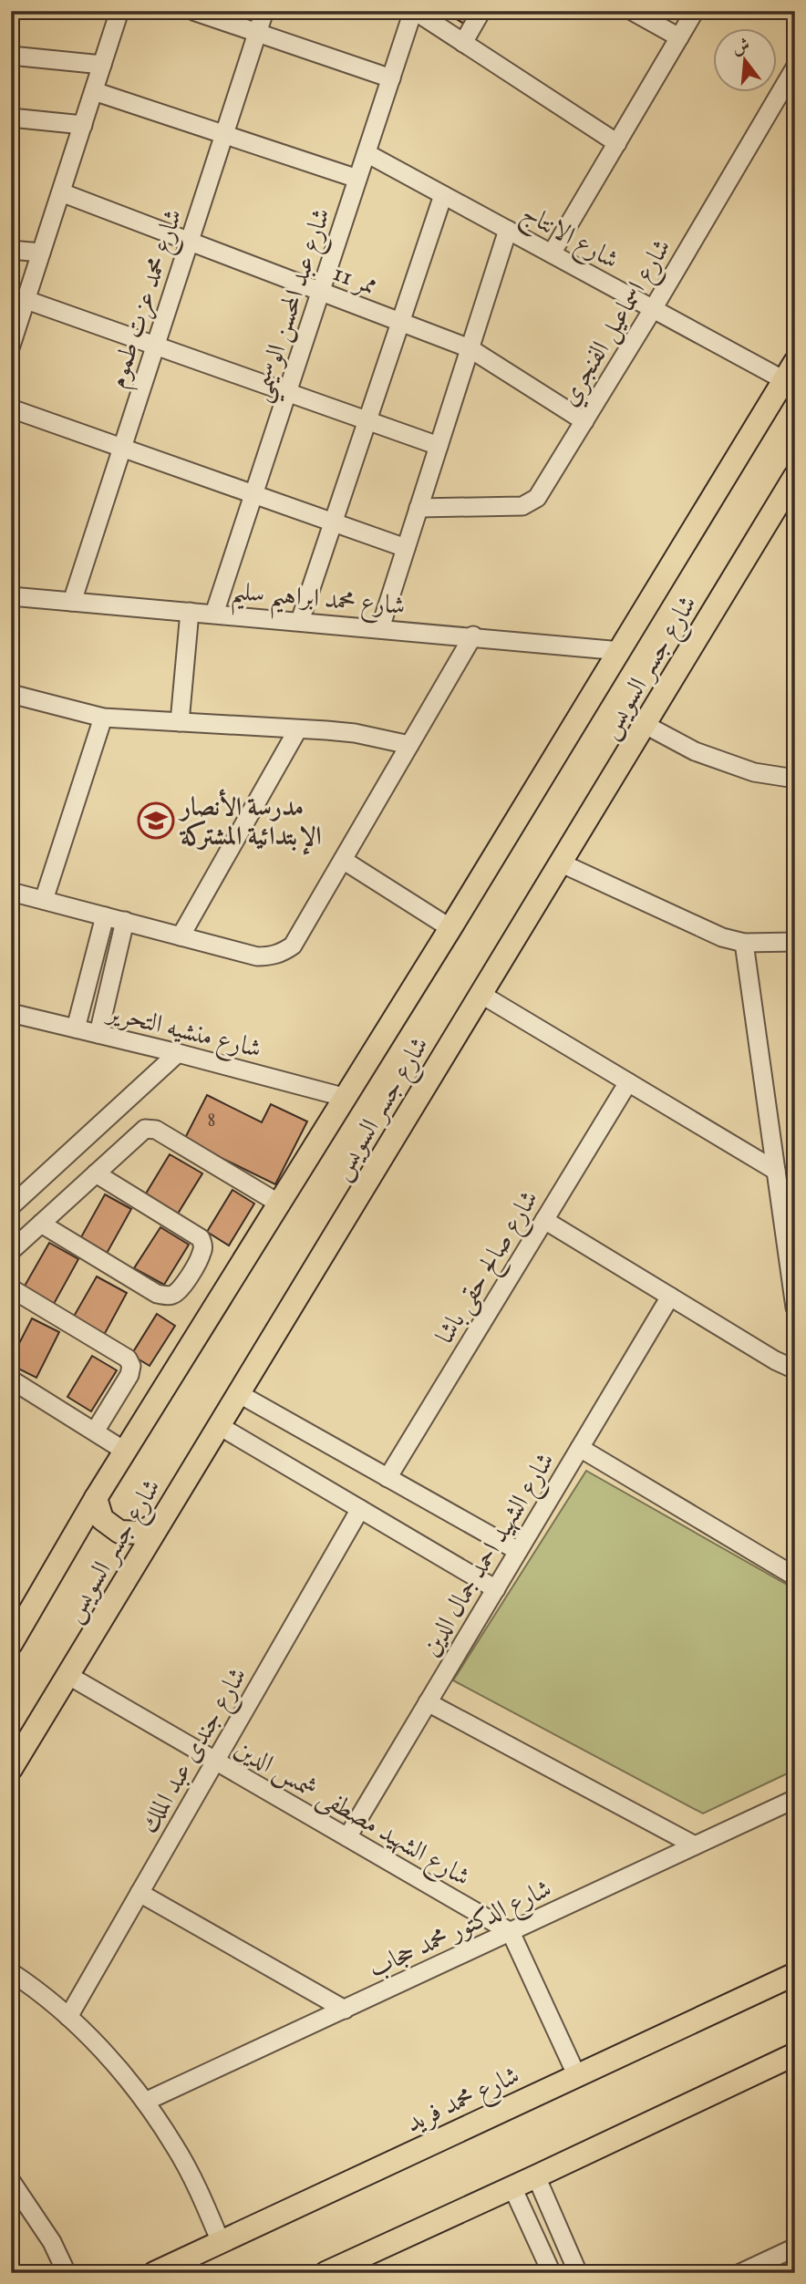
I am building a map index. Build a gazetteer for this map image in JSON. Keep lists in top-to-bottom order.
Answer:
{
  "streets": {
    "main road": ["شارع جسر السويس", "شارع محمد فريد"],
    "street": [
      "شارع الانتاج",
      "ممر 11",
      "شارع محمد عزت طموم",
      "شارع عبد المحسن الوسيمي",
      "شارع اسماعيل الفنجري",
      "شارع محمد ابراهيم سليم",
      "شارع منشيه التحرير",
      "شارع صالح حقى باشا",
      "شارع الشهيد احمد جمال الدين",
      "شارع جندى عبد الملك",
      "شارع الشهيد مصطفى شمس الدين",
      "شارع الدكتور محمد حجاب"
    ]
  },
  "crossings": [
    ["شارع الانتاج", "شارع عبد المحسن الوسيمي"],
    ["شارع الانتاج", "شارع اسماعيل الفنجري"],
    ["شارع الانتاج", "شارع جسر السويس"],
    ["ممر 11", "شارع محمد عزت طموم"],
    ["ممر 11", "شارع عبد المحسن الوسيمي"],
    ["ممر 11", "شارع اسماعيل الفنجري"],
    ["شارع محمد عزت طموم", "شارع محمد ابراهيم سليم"],
    ["شارع عبد المحسن الوسيمي", "شارع محمد ابراهيم سليم"],
    ["شارع محمد ابراهيم سليم", "شارع جسر السويس"],
    ["شارع جسر السويس", "شارع منشيه التحرير"],
    ["شارع جسر السويس", "شارع الشهيد مصطفى شمس الدين"],
    ["شارع الشهيد احمد جمال الدين", "شارع الشهيد مصطفى شمس الدين"],
    ["شارع جندى عبد الملك", "شارع الشهيد مصطفى شمس الدين"],
    ["شارع الشهيد مصطفى شمس الدين", "شارع الدكتور محمد حجاب"]
  ],
  "places": {
    "school or university": ["مدرسة الأنصار الإبتدائية المشتركة"]
  },
  "house_numbers": ["8"],
  "north": "top"
}
